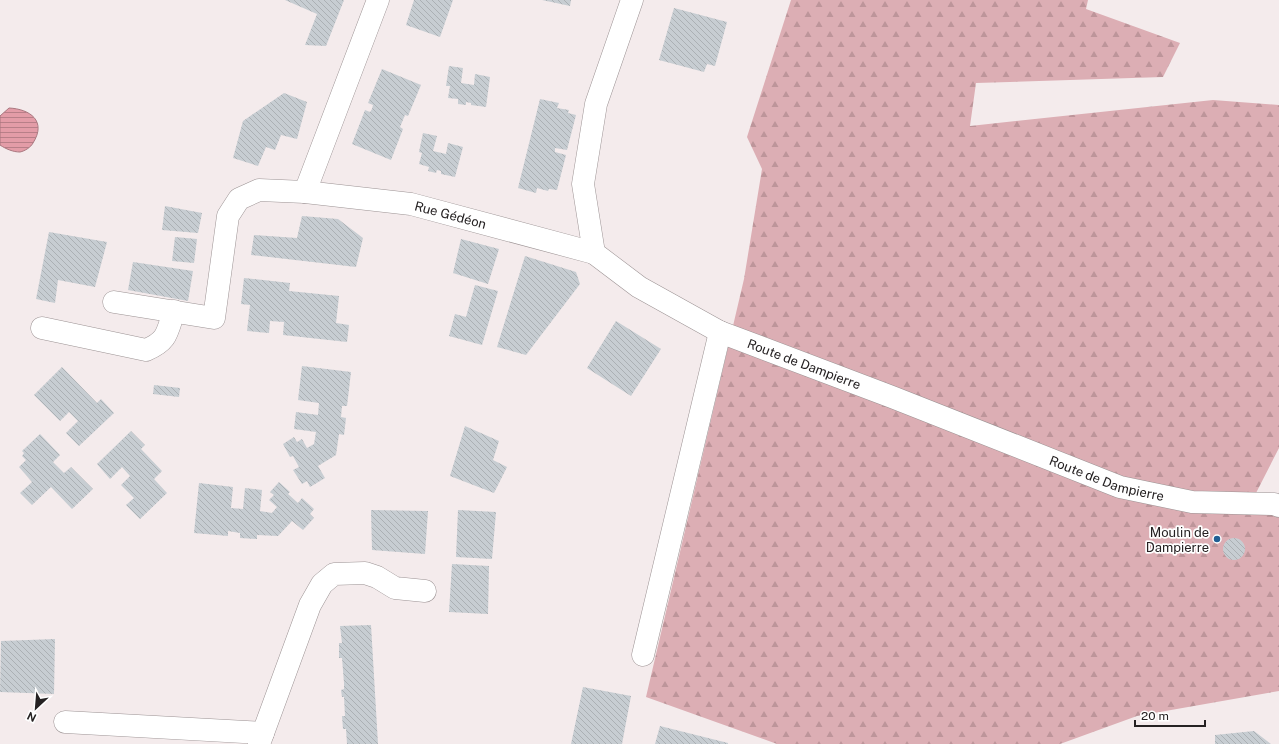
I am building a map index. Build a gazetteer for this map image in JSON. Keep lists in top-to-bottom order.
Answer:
{
  "streets": {
    "street": ["Rue Gédéon", "Route de Dampierre"]
  },
  "crossings": [
    ["Rue Gédéon", "Route de Dampierre"]
  ],
  "places": ["Moulin de Dampierre"],
  "scale_bar": "20 m",
  "north": "bottom left"
}
